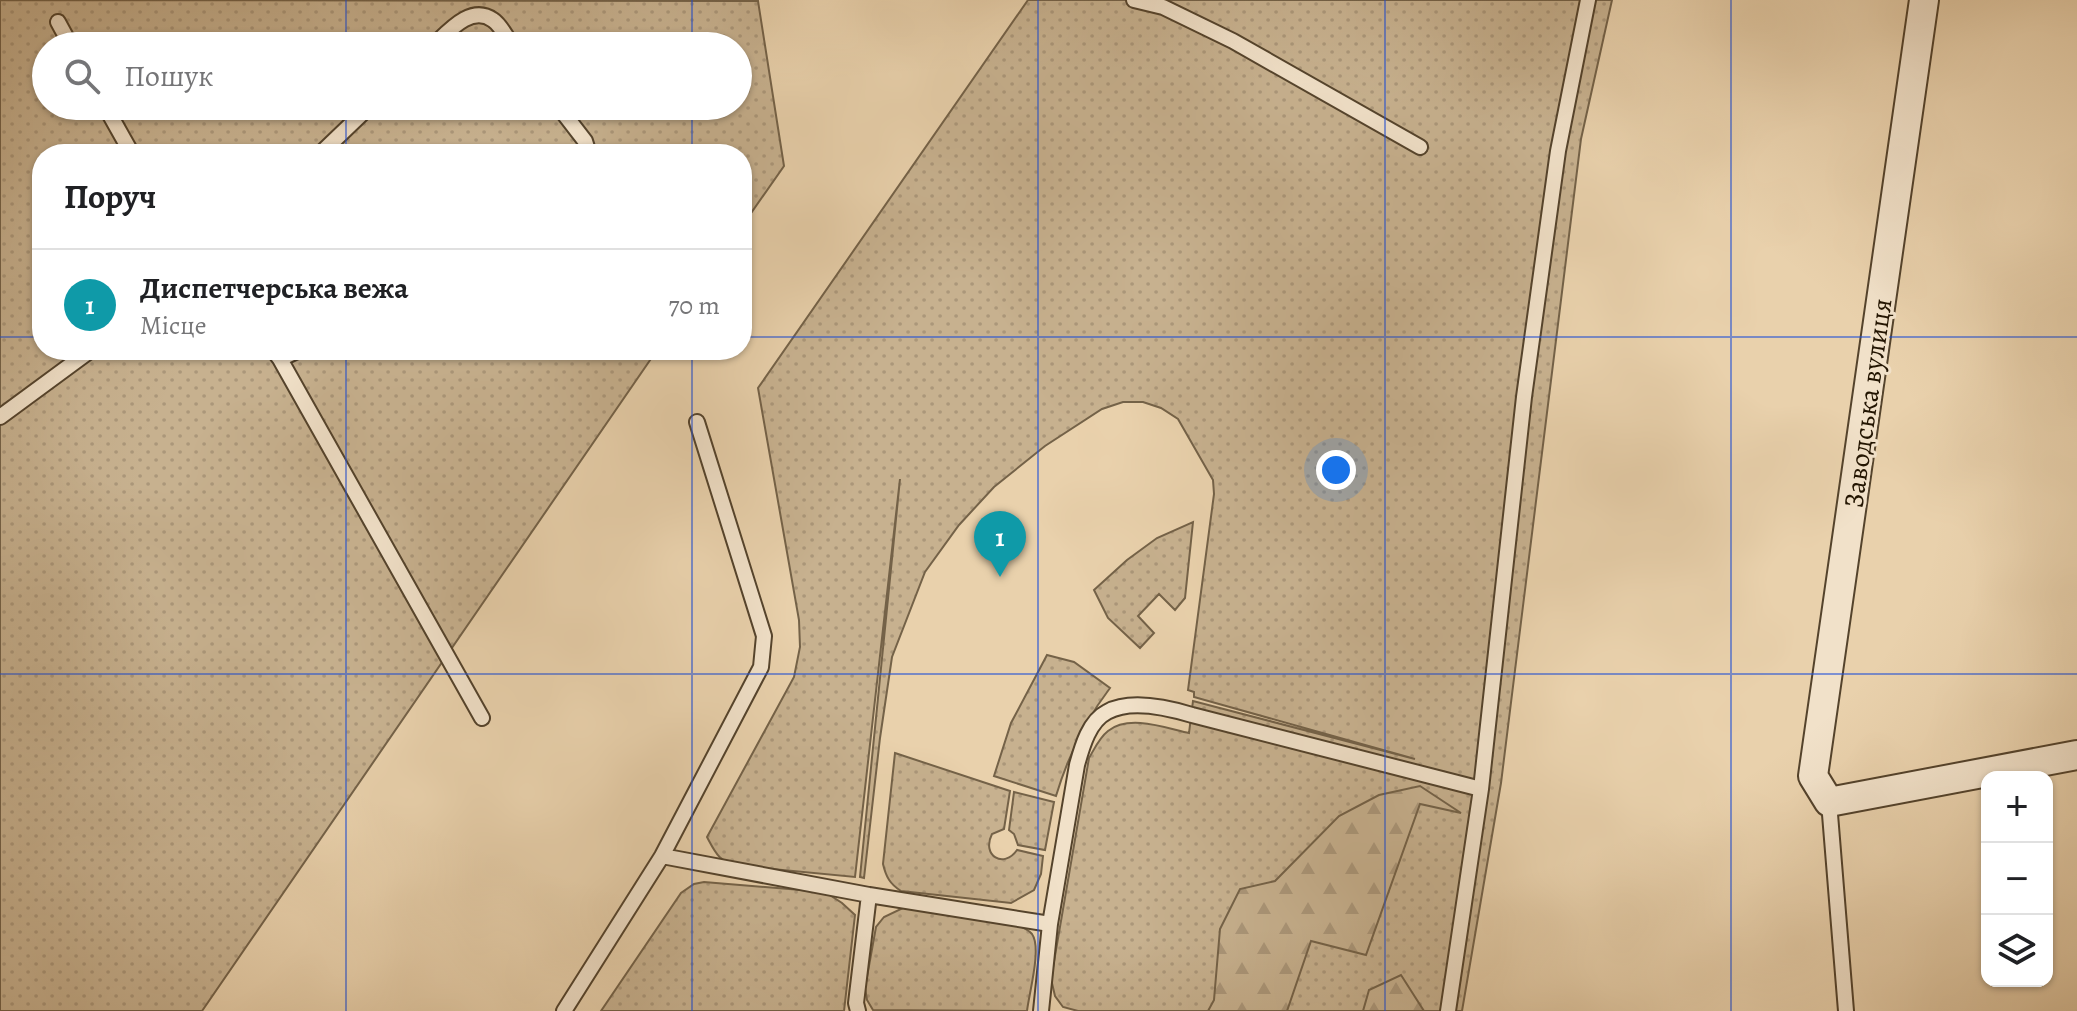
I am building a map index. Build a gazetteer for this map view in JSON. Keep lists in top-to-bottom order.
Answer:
{
  "streets": {
    "street": ["Заводська вулиця"]
  },
  "page": {
    "search": "Пошук",
    "heading": "Поруч",
    "list": [
      {
        "mark": "1",
        "name": "Диспетчерська вежа",
        "note": "Місце",
        "value": "70 m"
      }
    ],
    "pins": "1",
    "map_buttons": ["+", "−"]
  }
}
